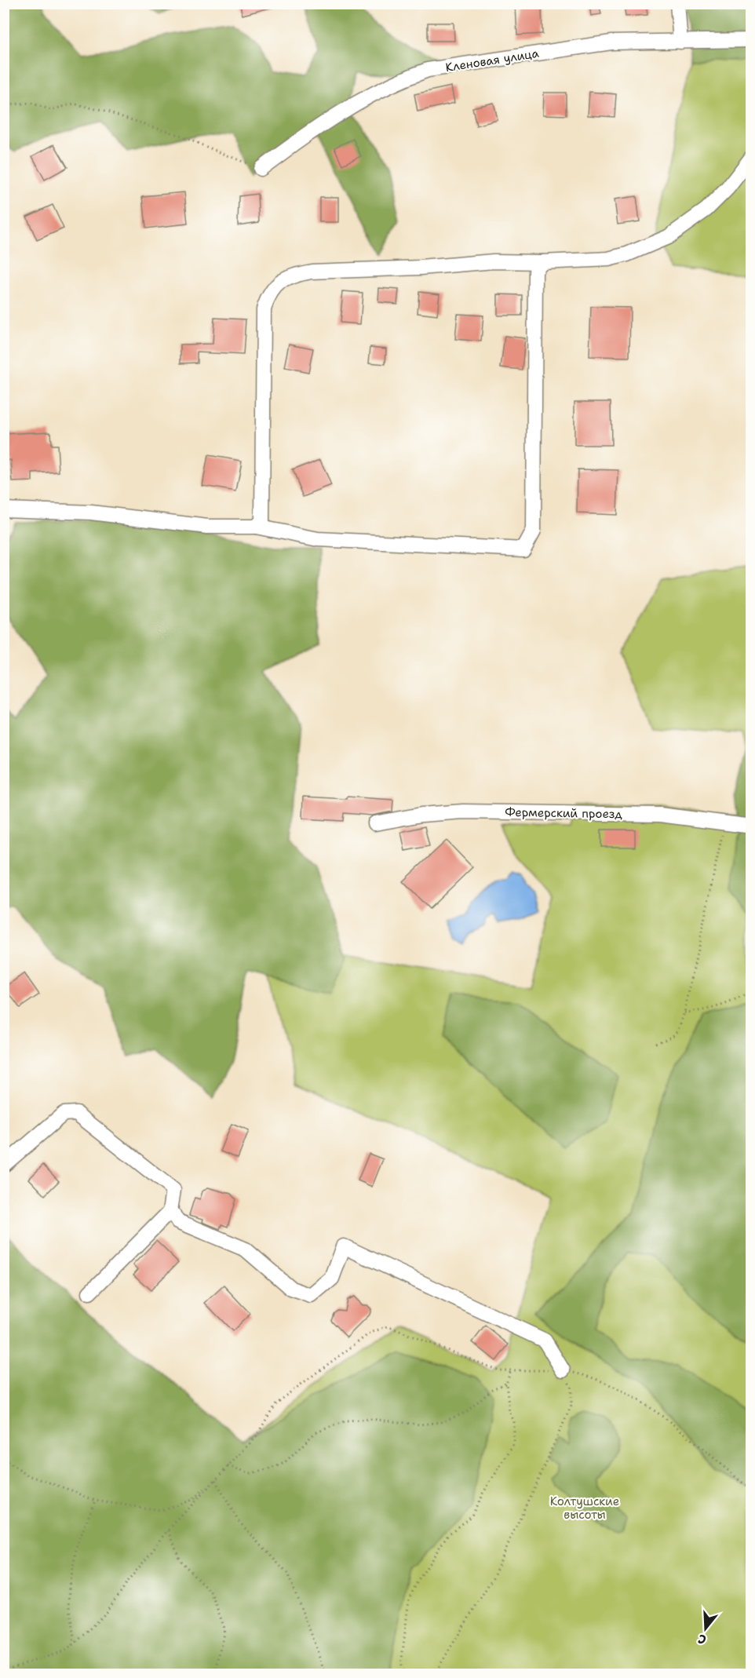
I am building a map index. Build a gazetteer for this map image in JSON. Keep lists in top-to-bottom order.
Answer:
{
  "streets": {
    "street": ["Кленовая улица", "Фермерский проезд"]
  },
  "parks": ["Колтушские высоты"],
  "north": "bottom"
}
